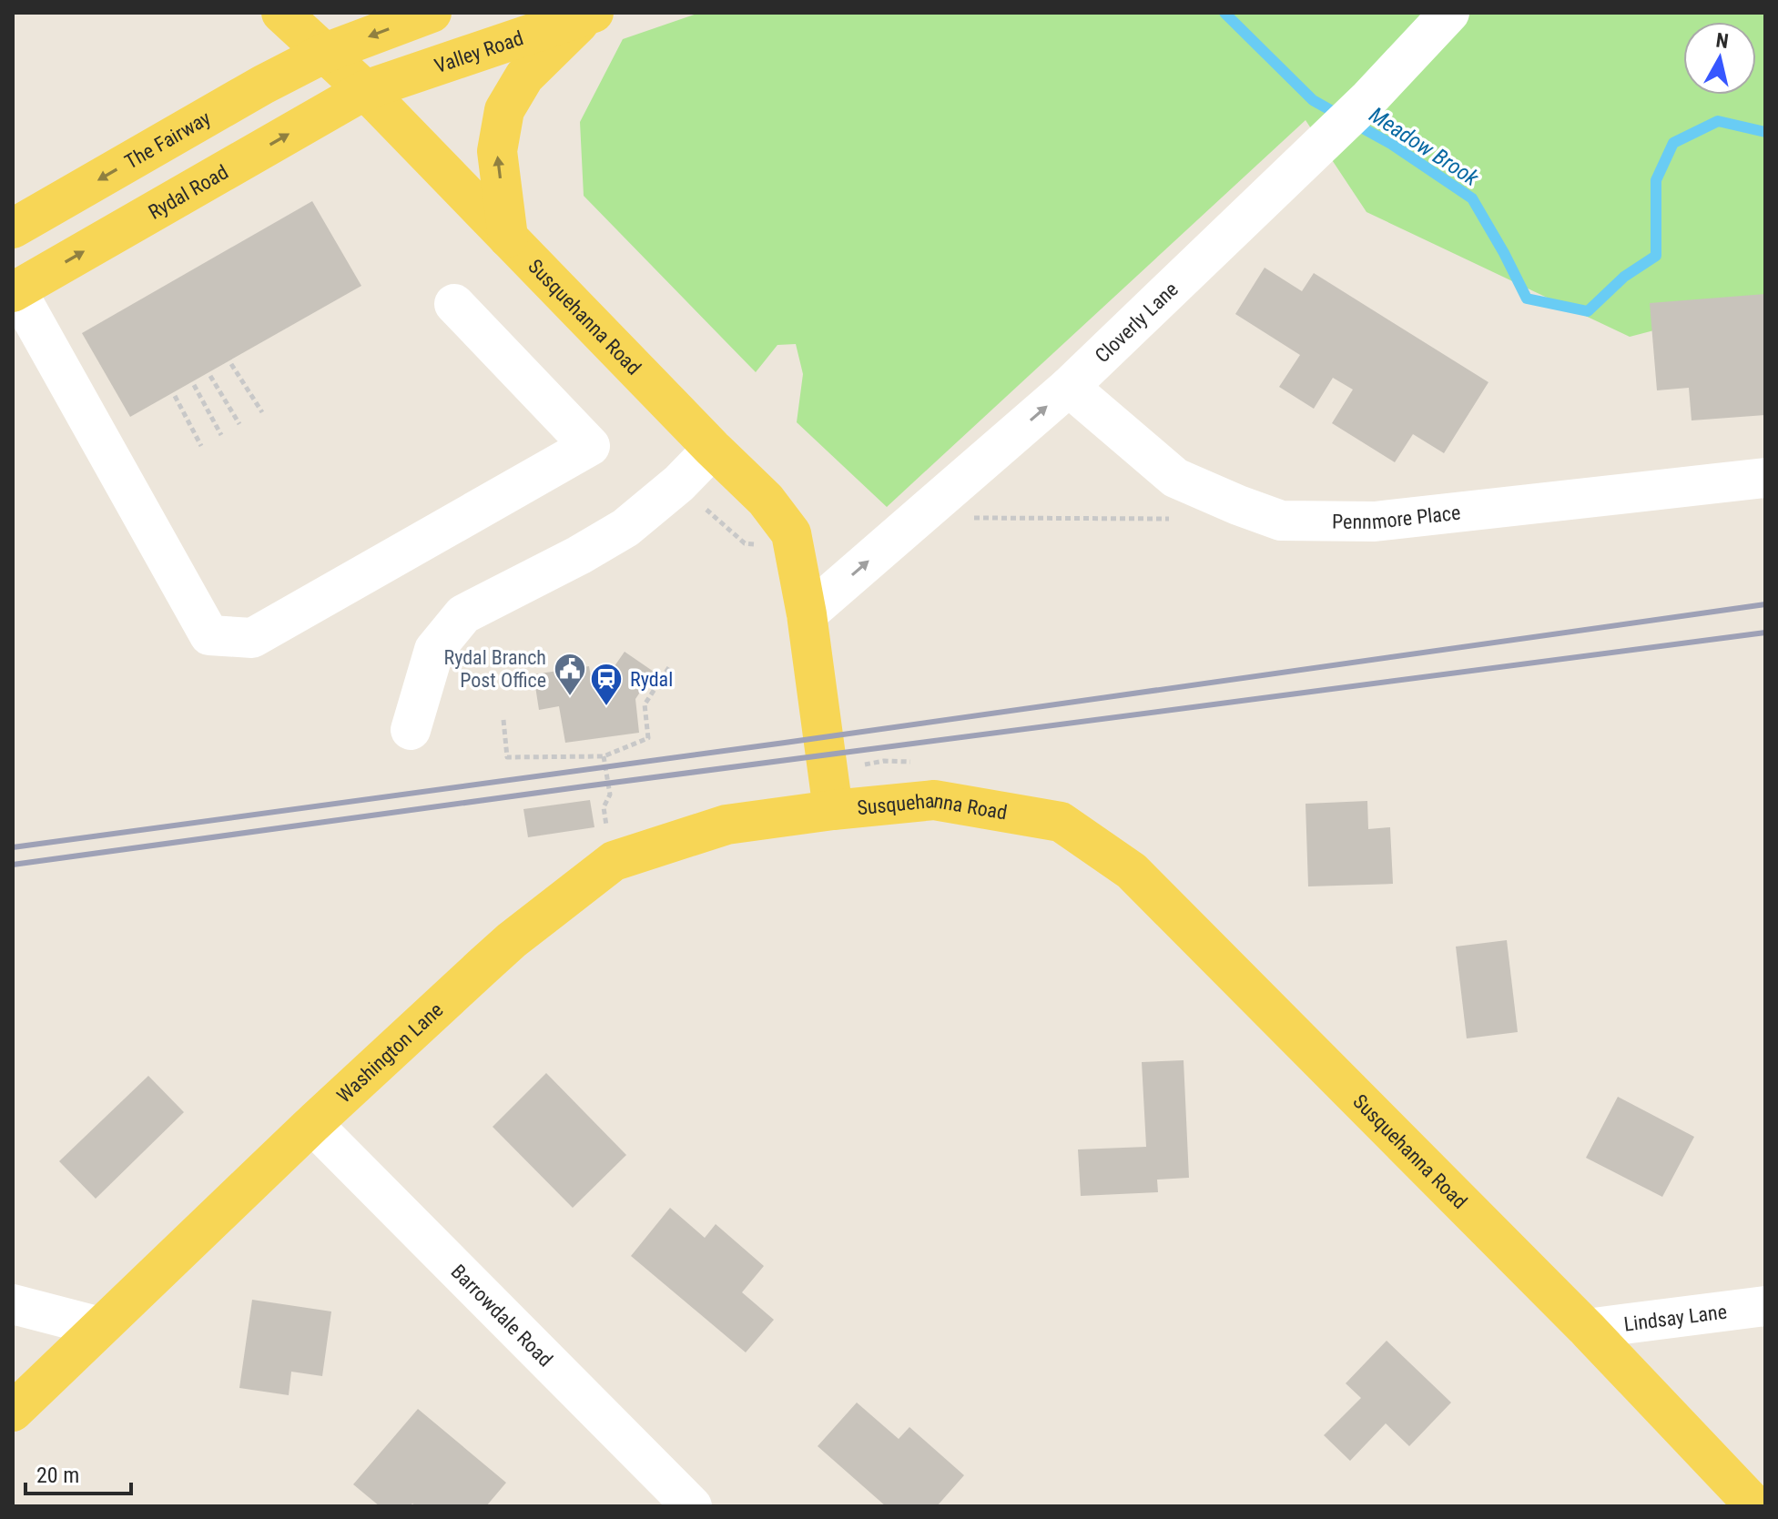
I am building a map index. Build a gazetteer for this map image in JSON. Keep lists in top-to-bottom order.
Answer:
{
  "streets": {
    "main road": [
      "Valley Road",
      "The Fairway",
      "Rydal Road",
      "Susquehanna Road",
      "Washington Lane"
    ],
    "street": [
      "Cloverly Lane",
      "Pennmore Place",
      "Barrowdale Road",
      "Lindsay Lane"
    ]
  },
  "crossings": [
    ["Valley Road", "Rydal Road"],
    ["Valley Road", "Susquehanna Road"],
    ["The Fairway", "Susquehanna Road"],
    ["Rydal Road", "Susquehanna Road"],
    ["Susquehanna Road", "Cloverly Lane"],
    ["Susquehanna Road", "Washington Lane"],
    ["Susquehanna Road", "Lindsay Lane"],
    ["Cloverly Lane", "Pennmore Place"],
    ["Washington Lane", "Barrowdale Road"]
  ],
  "one_way": ["The Fairway", "Rydal Road", "Cloverly Lane"],
  "water": ["Meadow Brook"],
  "places": {
    "public building": ["Rydal Branch Post Office"],
    "station": ["Rydal"]
  },
  "scale_bar": "20 m",
  "north": "top"
}
